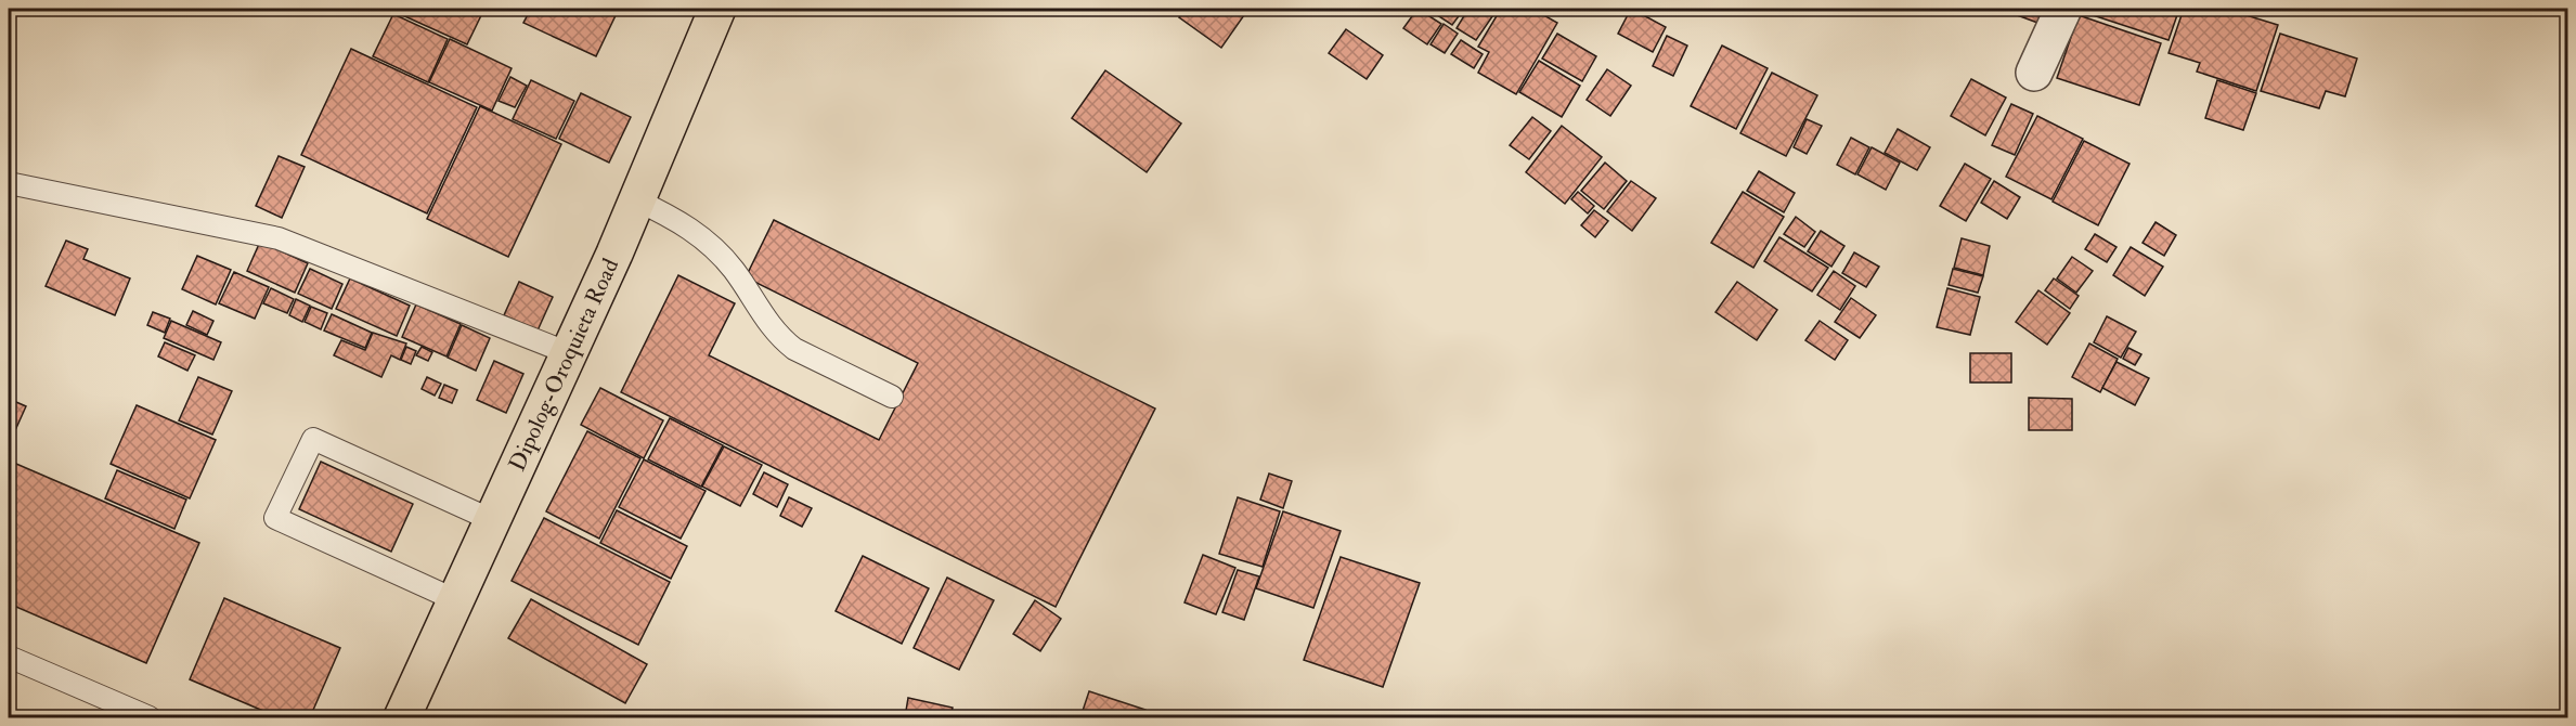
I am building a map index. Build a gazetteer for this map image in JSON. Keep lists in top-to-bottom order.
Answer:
{
  "streets": {
    "main road": ["Dipolog-Oroquieta Road"]
  }
}
